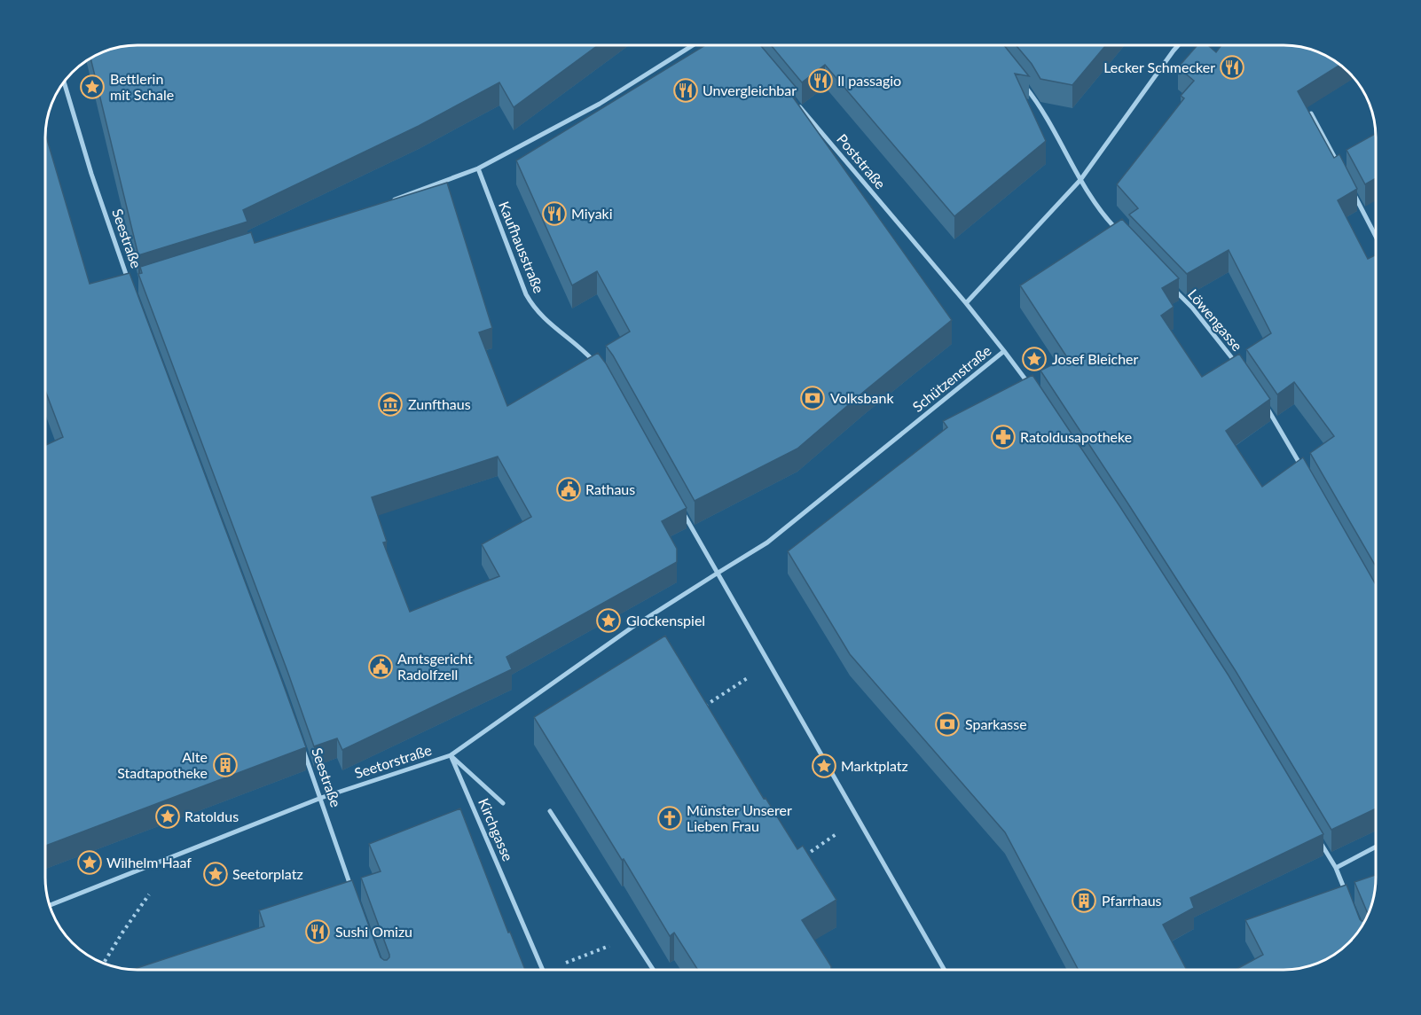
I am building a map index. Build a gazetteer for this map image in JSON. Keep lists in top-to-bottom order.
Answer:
{
  "streets": {
    "street": [
      "Poststraße",
      "Seestraße",
      "Kaufhausstraße",
      "Löwengasse",
      "Schützenstraße",
      "Seetorstraße",
      "Kirchgasse"
    ]
  },
  "crossings": [
    ["Poststraße", "Schützenstraße"],
    ["Seestraße", "Seetorstraße"],
    ["Schützenstraße", "Seetorstraße"],
    ["Seetorstraße", "Kirchgasse"]
  ],
  "places": {
    "restaurant": [
      "Lecker Schmecker",
      "Il passagio",
      "Unvergleichbar",
      "Miyaki",
      "Sushi Omizu"
    ],
    "place": [
      "Bettlerin mit Schale",
      "Josef Bleicher",
      "Glockenspiel",
      "Marktplatz",
      "Ratoldus",
      "Wilhelm Haaf",
      "Seetorplatz"
    ],
    "bank": ["Volksbank", "Sparkasse"],
    "museum": ["Zunfthaus"],
    "pharmacy": ["Ratoldusapotheke"],
    "public building": ["Rathaus", "Amtsgericht Radolfzell"],
    "building": ["Alte Stadtapotheke", "Pfarrhaus"],
    "church": ["Münster Unserer Lieben Frau"]
  }
}
